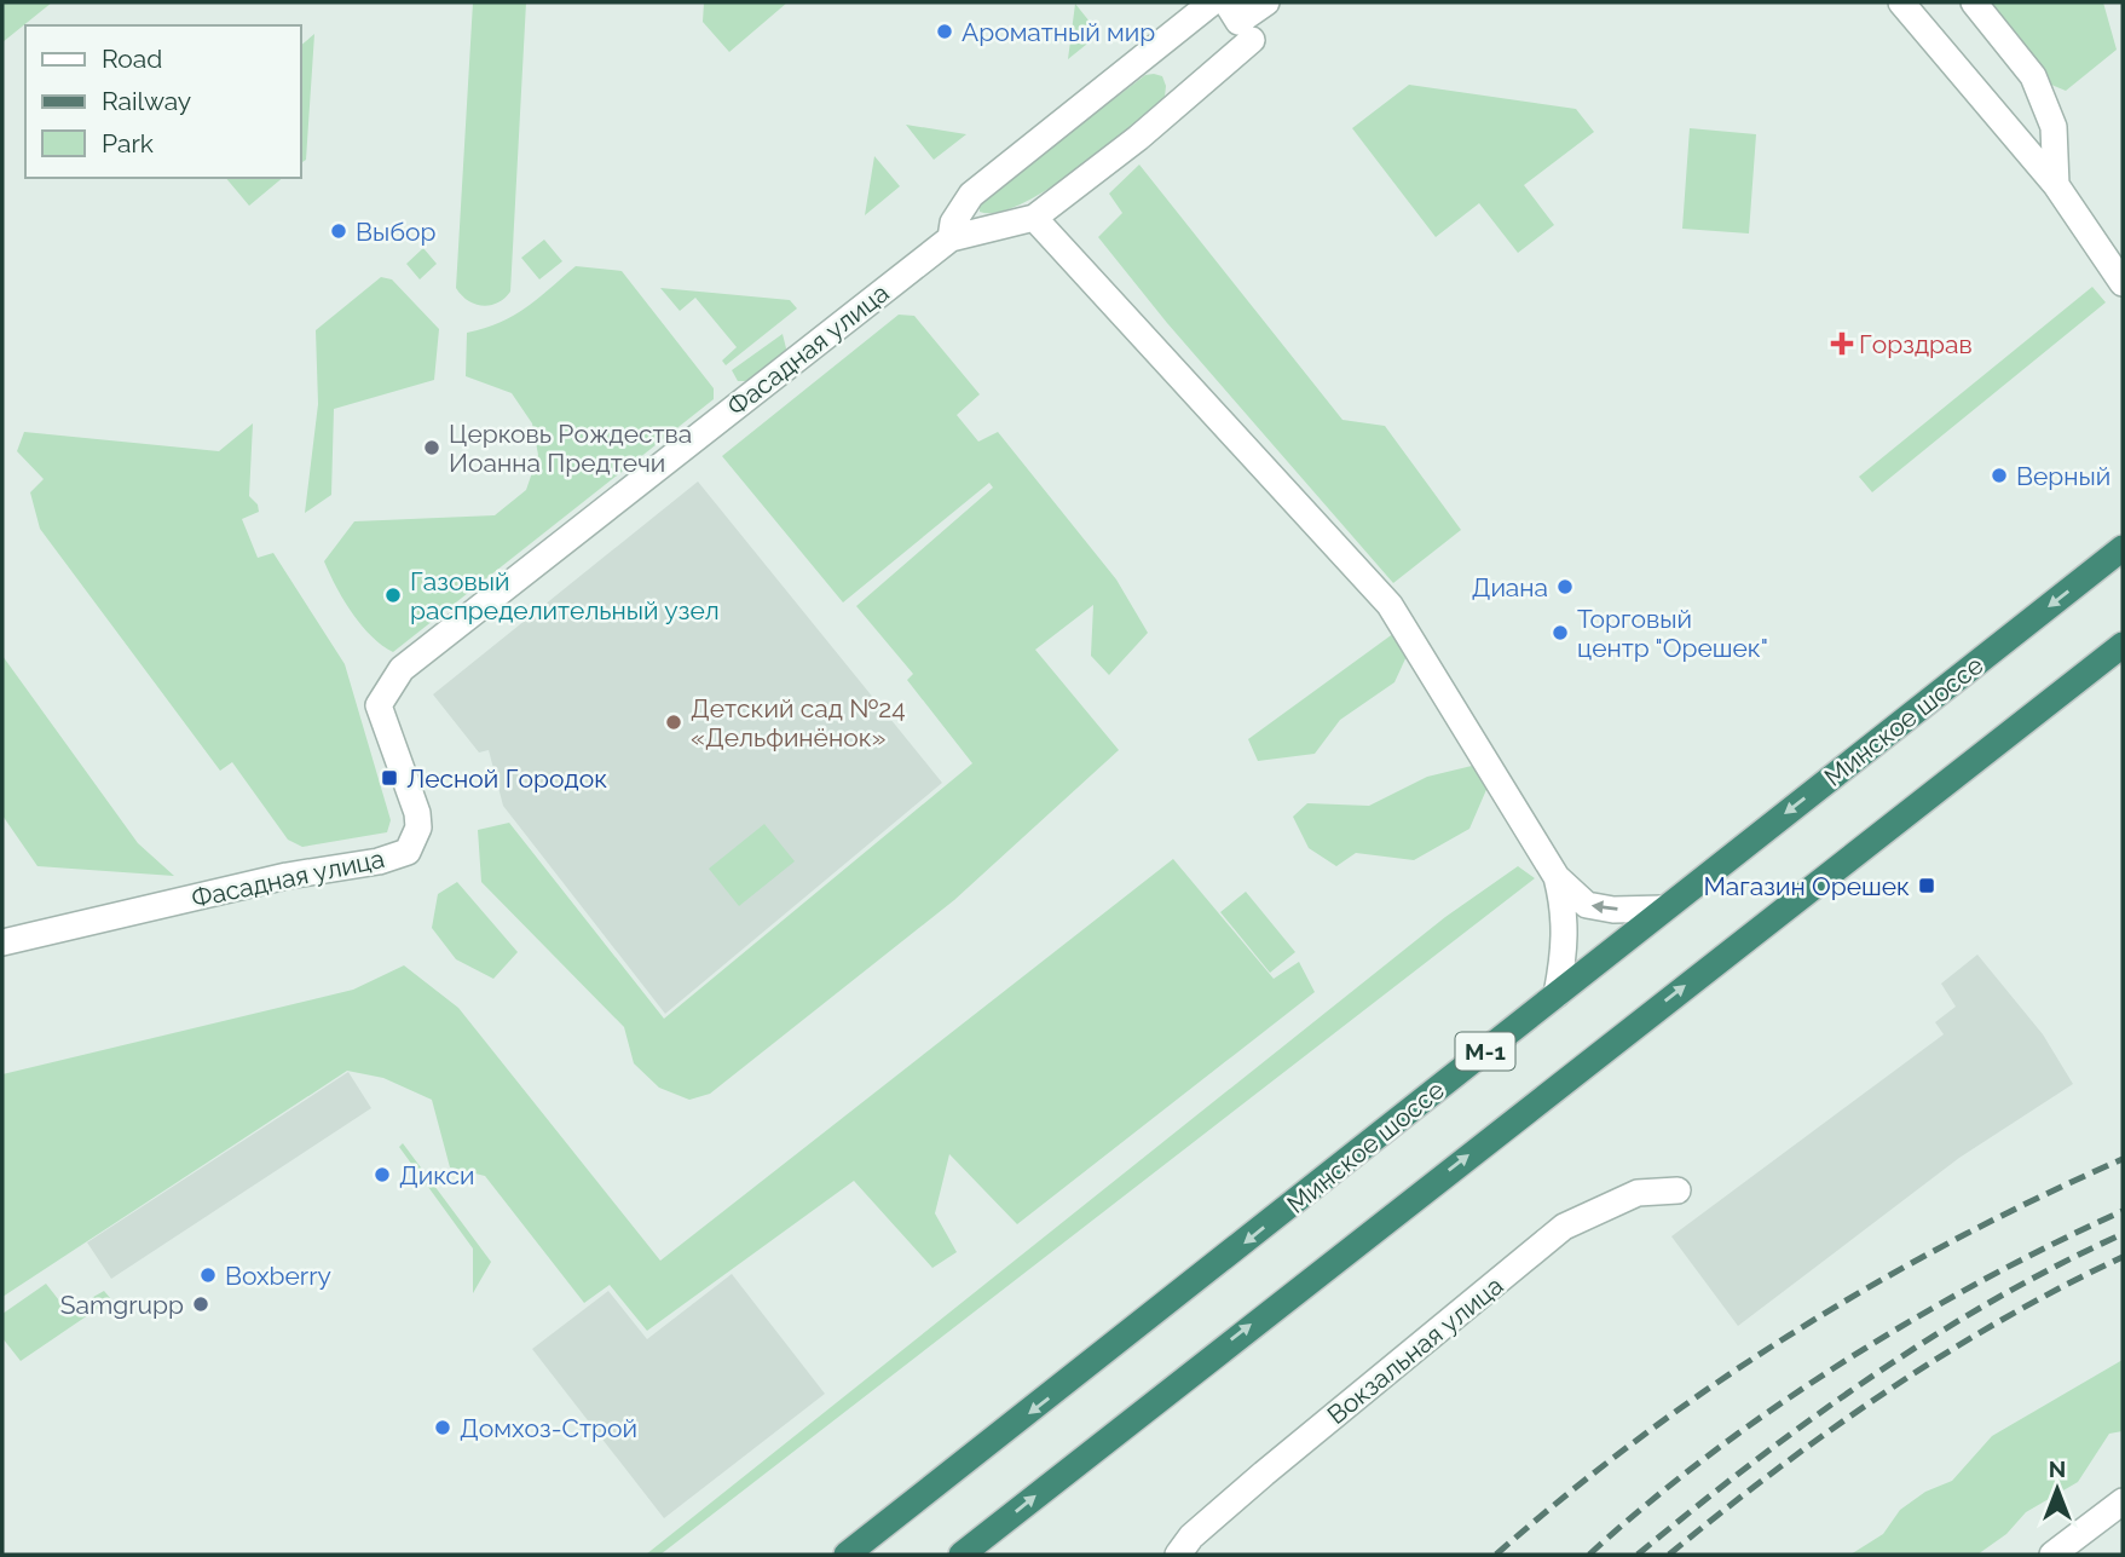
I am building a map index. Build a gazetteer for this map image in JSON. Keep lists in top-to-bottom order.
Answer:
{
  "streets": {
    "highway": ["Минское шоссе", "М-1"],
    "street": ["Фасадная улица", "Вокзальная улица"]
  },
  "places": {
    "other": [
      "Ароматный мир",
      "Выбор",
      "Церковь Рождества Иоанна Предтечи",
      "Верный",
      "Диана",
      "Газовый распределительный узел",
      "Торговый центр \"Орешек\"",
      "Детский сад №24 «Дельфинёнок»",
      "Дикси",
      "Boxberry",
      "Samgrupp",
      "Домхоз-Строй"
    ],
    "health": ["Горздрав"],
    "transit": ["Лесной Городок", "Магазин Орешек"]
  },
  "legend": ["Road", "Railway", "Park"],
  "north": "top"
}
